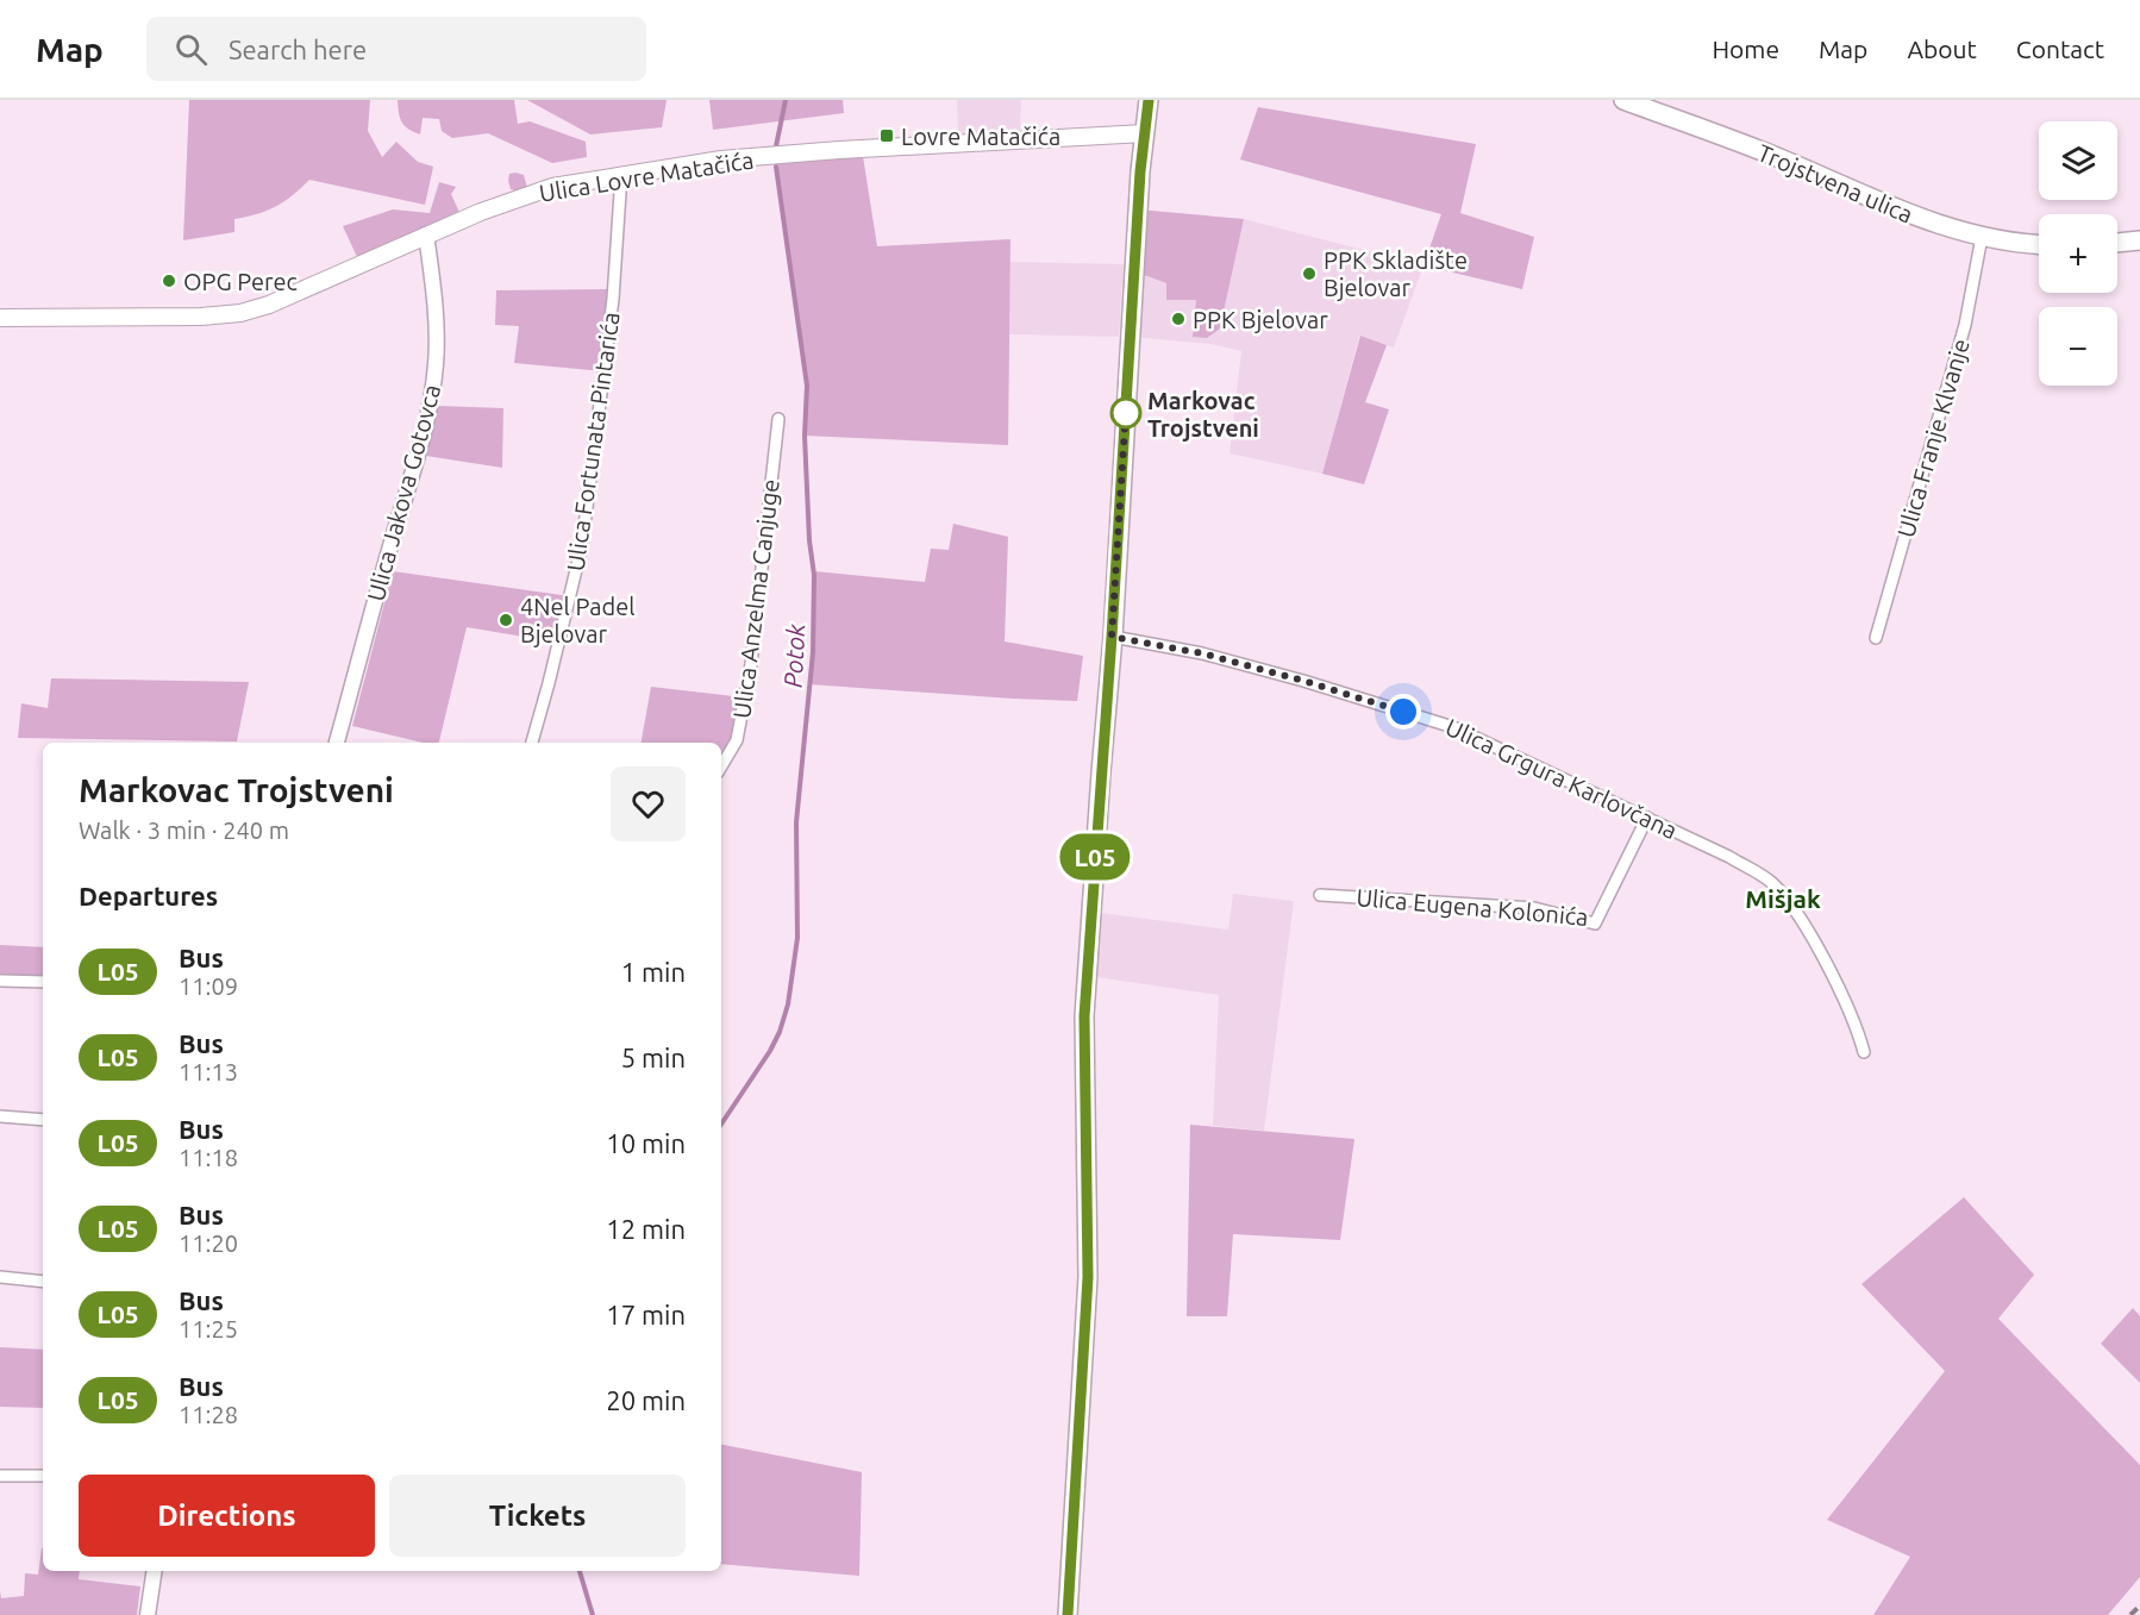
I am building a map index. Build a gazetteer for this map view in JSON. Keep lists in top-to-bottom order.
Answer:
{
  "streets": {
    "main road": ["Ulica Lovre Matačića", "Trojstvena ulica"],
    "street": [
      "Ulica Franje Klvanje",
      "Ulica Fortunata Pintarića",
      "Ulica Jakova Gotovca",
      "Ulica Anzelma Canjuge",
      "Ulica Grgura Karlovčana",
      "Ulica Eugena Kolonića"
    ]
  },
  "crossings": [
    ["Ulica Lovre Matačića", "Ulica Fortunata Pintarića"],
    ["Ulica Lovre Matačića", "Ulica Jakova Gotovca"],
    ["Trojstvena ulica", "Ulica Franje Klvanje"],
    ["Ulica Grgura Karlovčana", "Ulica Eugena Kolonića"]
  ],
  "districts": ["Mišjak"],
  "water": ["Potok"],
  "places": {
    "transit": ["Lovre Matačića"],
    "other": [
      "PPK Skladište Bjelovar",
      "OPG Perec",
      "PPK Bjelovar",
      "Markovac Trojstveni",
      "4Nel Padel Bjelovar"
    ]
  },
  "lines": ["bus line L05"],
  "page": {
    "header": "Map",
    "search": "Search here",
    "nav": [
      "Home",
      "Map",
      "About",
      "Contact"
    ],
    "on_map": "L05",
    "map_buttons": ["+", "−"],
    "heading": [
      ["Markovac Trojstveni", "Walk · 3 min · 240 m"],
      "Departures"
    ],
    "list": [
      {
        "mark": "L05",
        "name": "Bus",
        "note": "11:09",
        "value": "1 min"
      },
      {
        "mark": "L05",
        "name": "Bus",
        "note": "11:13",
        "value": "5 min"
      },
      {
        "mark": "L05",
        "name": "Bus",
        "note": "11:18",
        "value": "10 min"
      },
      {
        "mark": "L05",
        "name": "Bus",
        "note": "11:20",
        "value": "12 min"
      },
      {
        "mark": "L05",
        "name": "Bus",
        "note": "11:25",
        "value": "17 min"
      },
      {
        "mark": "L05",
        "name": "Bus",
        "note": "11:28",
        "value": "20 min"
      }
    ],
    "buttons": ["Directions", "Tickets"]
  }
}
